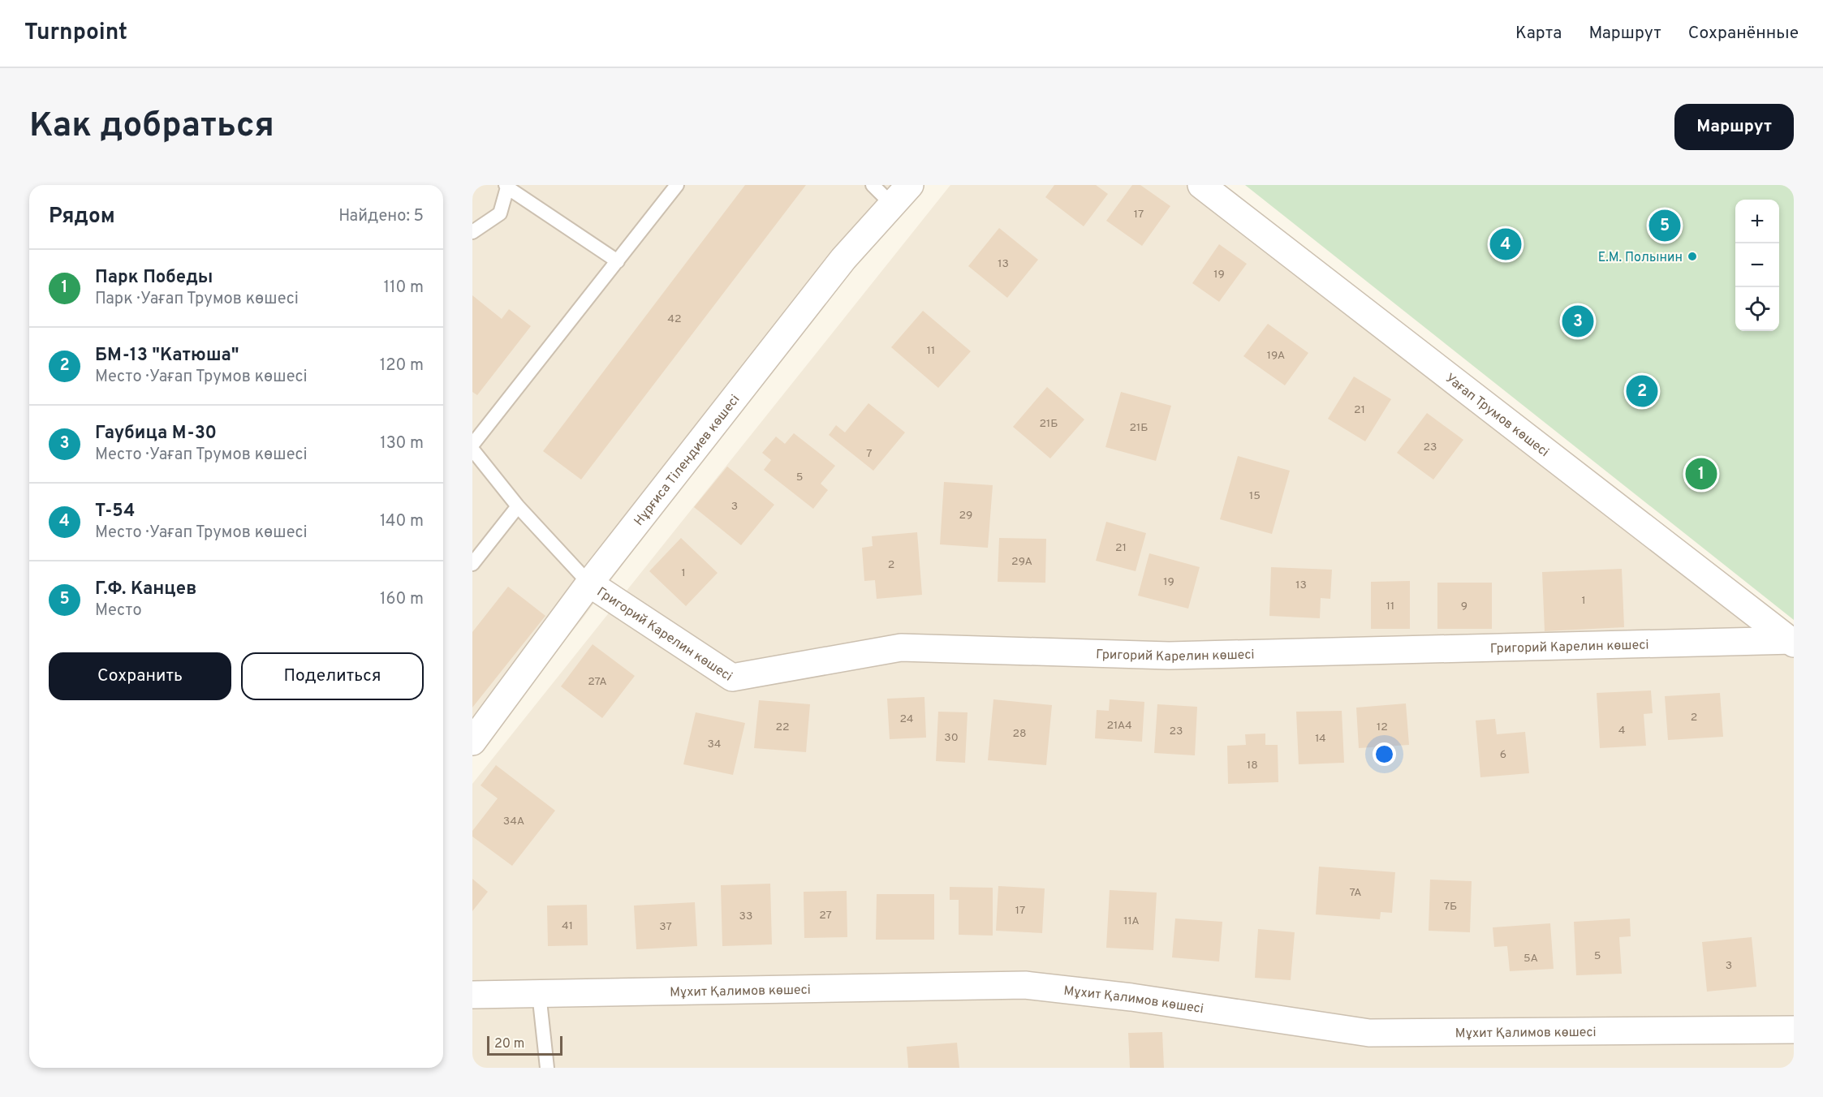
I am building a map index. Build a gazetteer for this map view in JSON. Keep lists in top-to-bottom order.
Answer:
{
  "streets": {
    "street": [
      "Уағап Трумов көшесі",
      "Нұрғиса Тілендиев көшесі",
      "Григорий Карелин көшесі",
      "Мұхит Қалимов көшесі"
    ]
  },
  "crossings": [
    ["Уағап Трумов көшесі", "Григорий Карелин көшесі"],
    ["Нұрғиса Тілендиев көшесі", "Григорий Карелин көшесі"]
  ],
  "places": ["Е.М. Полынин"],
  "house_numbers": [
    "17",
    "13",
    "19",
    "42",
    "11",
    "19А",
    "21",
    "21Б",
    "21Б",
    "23",
    "7",
    "5",
    "15",
    "3",
    "29",
    "21",
    "29А",
    "2",
    "1",
    "19",
    "13",
    "1",
    "11",
    "9",
    "27А",
    "2",
    "24",
    "21А4",
    "22",
    "12",
    "4",
    "23",
    "28",
    "30",
    "14",
    "34",
    "6",
    "18",
    "34А",
    "7А",
    "7Б",
    "17",
    "27",
    "33",
    "11А",
    "41",
    "37",
    "5",
    "5А",
    "3"
  ],
  "scale_bar": "20 m",
  "page": {
    "header": "Turnpoint",
    "nav": ["Карта", "Маршрут", "Сохранённые"],
    "buttons": [
      "Маршрут",
      ["Сохранить", "Поделиться"]
    ],
    "title": "Как добраться",
    "heading": ["Рядом", "Найдено: 5"],
    "map_buttons": ["+", "−"],
    "pins": [
      "5",
      "4",
      "3",
      "2",
      "1"
    ],
    "list": [
      {
        "mark": "1",
        "name": "Парк Победы",
        "note": "Парк · Уағап Трумов көшесі",
        "value": "110 m"
      },
      {
        "mark": "2",
        "name": "БМ-13 \"Катюша\"",
        "note": "Место · Уағап Трумов көшесі",
        "value": "120 m"
      },
      {
        "mark": "3",
        "name": "Гаубица М-30",
        "note": "Место · Уағап Трумов көшесі",
        "value": "130 m"
      },
      {
        "mark": "4",
        "name": "Т-54",
        "note": "Место · Уағап Трумов көшесі",
        "value": "140 m"
      },
      {
        "mark": "5",
        "name": "Г.Ф. Канцев",
        "note": "Место",
        "value": "160 m"
      }
    ],
    "scale": "20 m"
  }
}
